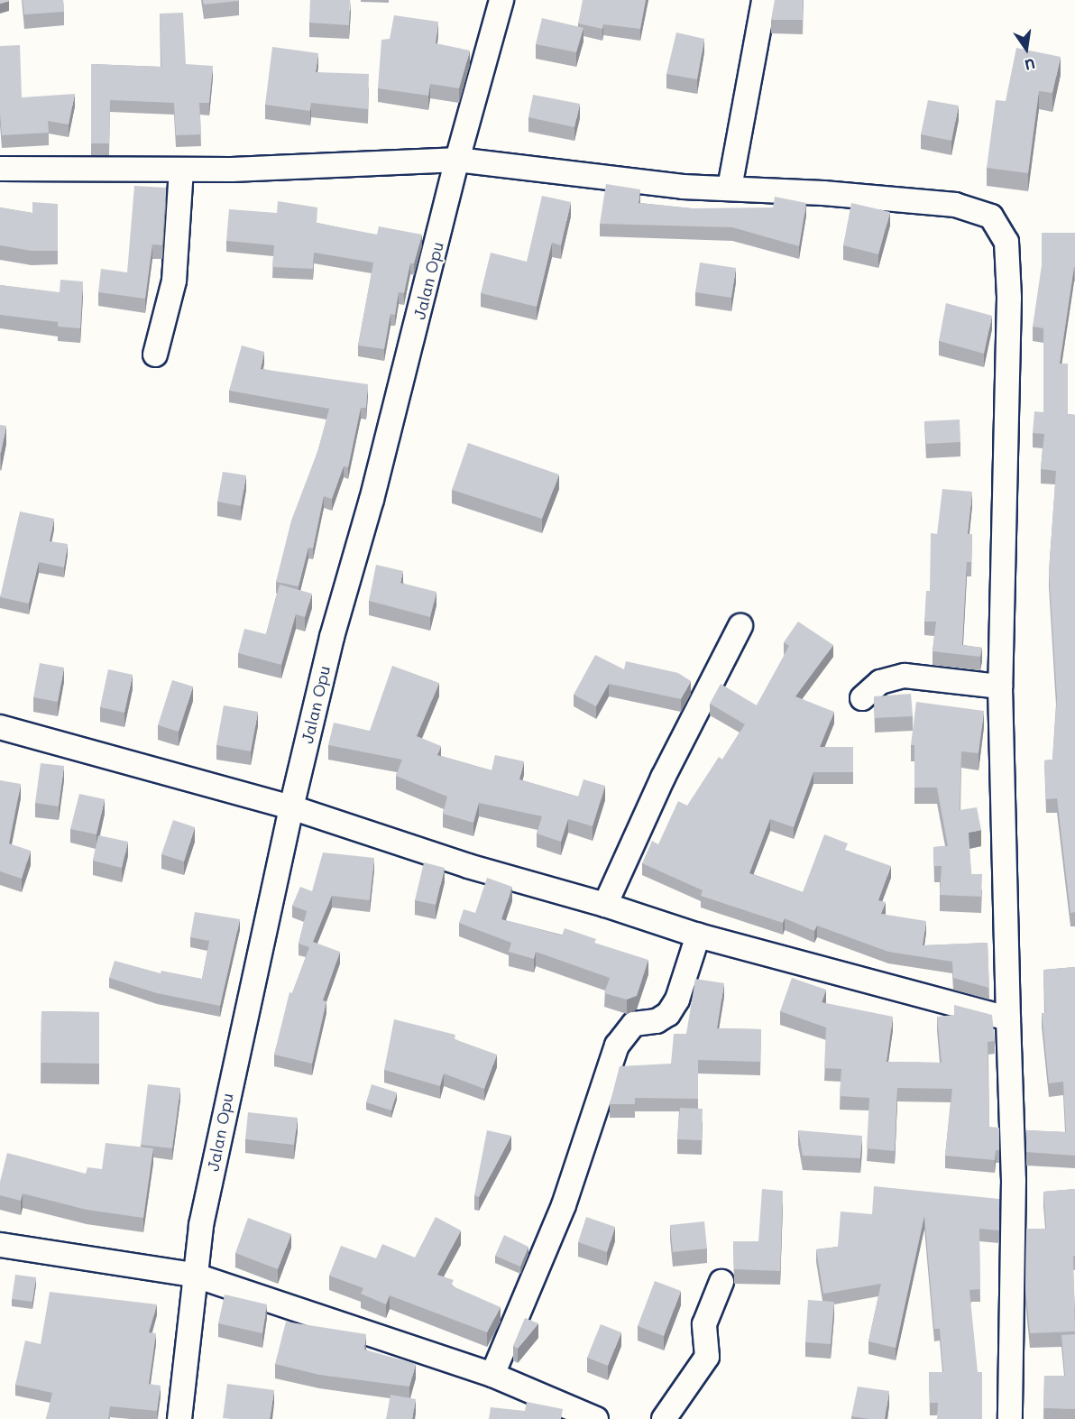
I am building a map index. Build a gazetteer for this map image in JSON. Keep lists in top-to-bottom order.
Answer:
{
  "streets": {
    "street": ["Jalan Opu"]
  },
  "north": "bottom"
}
